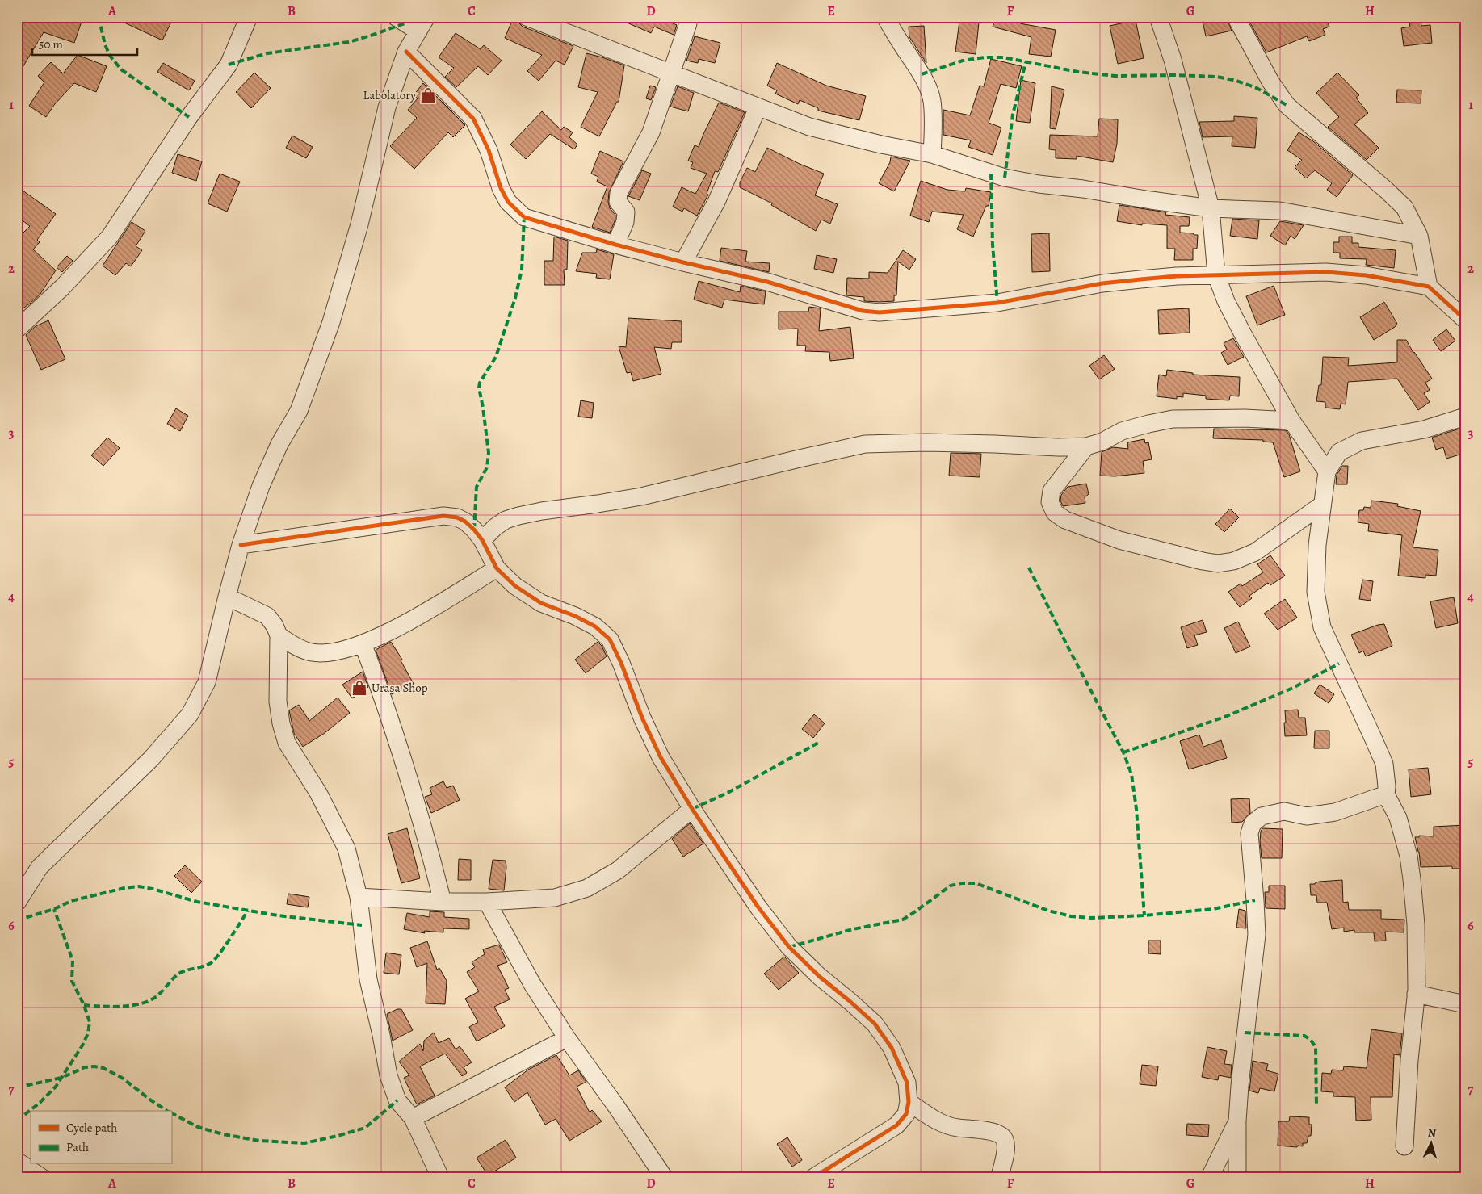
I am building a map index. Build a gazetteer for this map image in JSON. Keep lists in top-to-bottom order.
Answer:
{
  "places": {
    "shop": ["Labolatory", "Urasa Shop"]
  },
  "legend": ["Cycle path", "Path"],
  "scale_bar": "50 m",
  "north": "top",
  "grid": {
    "columns": [
      "A",
      "B",
      "C",
      "D",
      "E",
      "F",
      "G",
      "H"
    ],
    "rows": [
      "1",
      "2",
      "3",
      "4",
      "5",
      "6",
      "7"
    ]
  }
}
